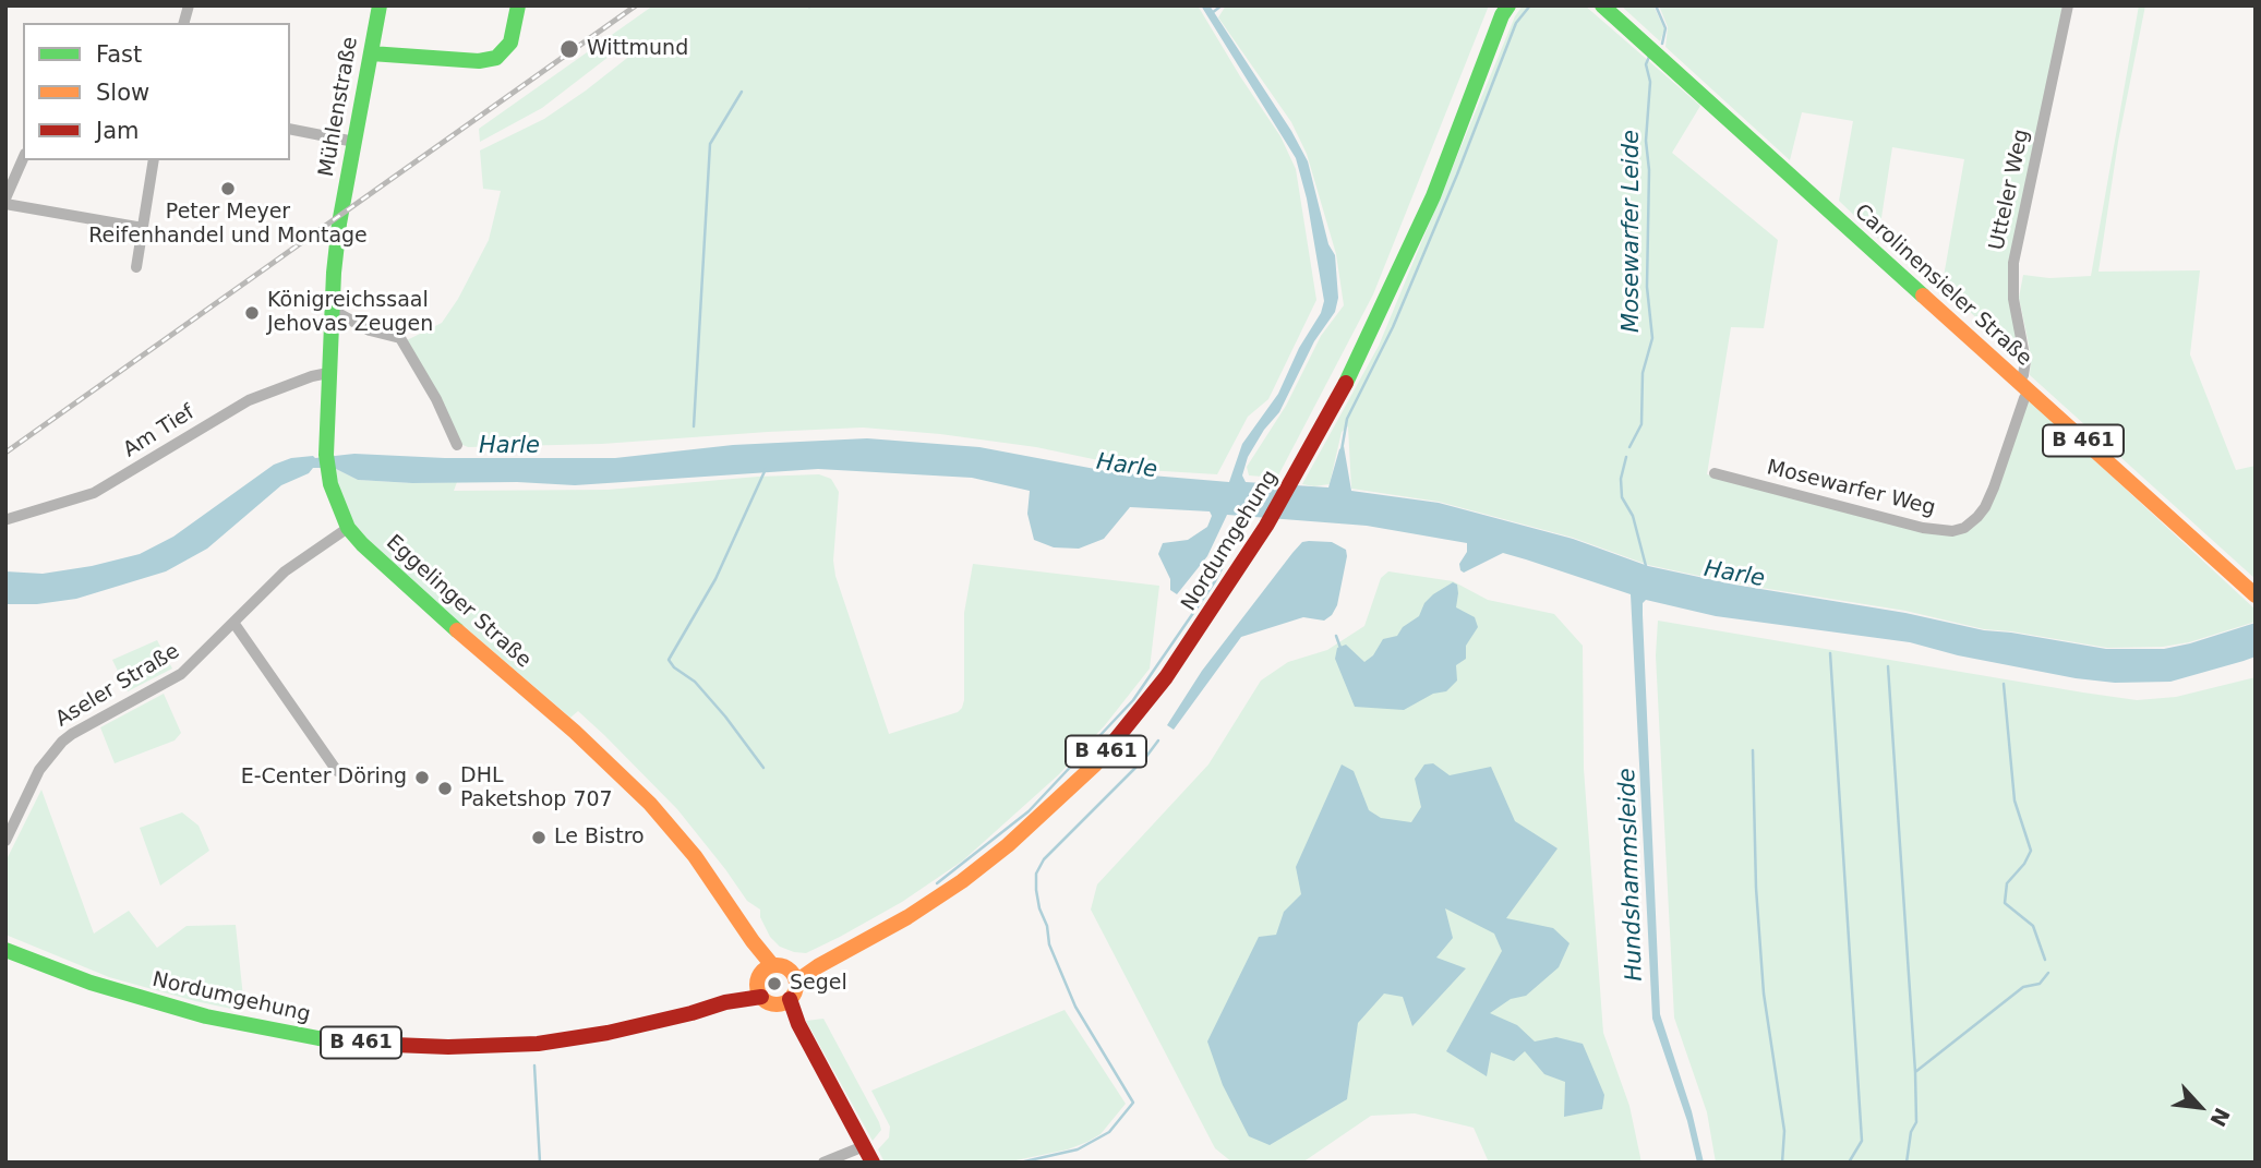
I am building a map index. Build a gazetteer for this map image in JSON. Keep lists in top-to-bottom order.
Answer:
{
  "streets": {
    "main road": [
      "Mühlenstraße",
      "Carolinensieler Straße",
      "B 461",
      "Nordumgehung",
      "Eggelinger Straße"
    ],
    "street": [
      "Utteler Weg",
      "Am Tief",
      "Mosewarfer Weg",
      "Aseler Straße"
    ]
  },
  "crossings": [
    ["Mühlenstraße", "Eggelinger Straße"],
    ["Utteler Weg", "Carolinensieler Straße"],
    ["Utteler Weg", "Mosewarfer Weg"],
    ["Carolinensieler Straße", "Mosewarfer Weg"],
    ["Am Tief", "Eggelinger Straße"],
    ["Nordumgehung", "Eggelinger Straße"],
    ["Eggelinger Straße", "Aseler Straße"]
  ],
  "water": ["Mosewarfer Leide", "Harle", "Hundshammsleide"],
  "places": [
    "Wittmund",
    "Peter Meyer Reifenhandel und Montage",
    "Königreichssaal Jehovas Zeugen",
    "E-Center Döring",
    "DHL Paketshop 707",
    "Le Bistro",
    "Segel"
  ],
  "legend": ["Fast", "Slow", "Jam"],
  "north": "bottom right"
}
